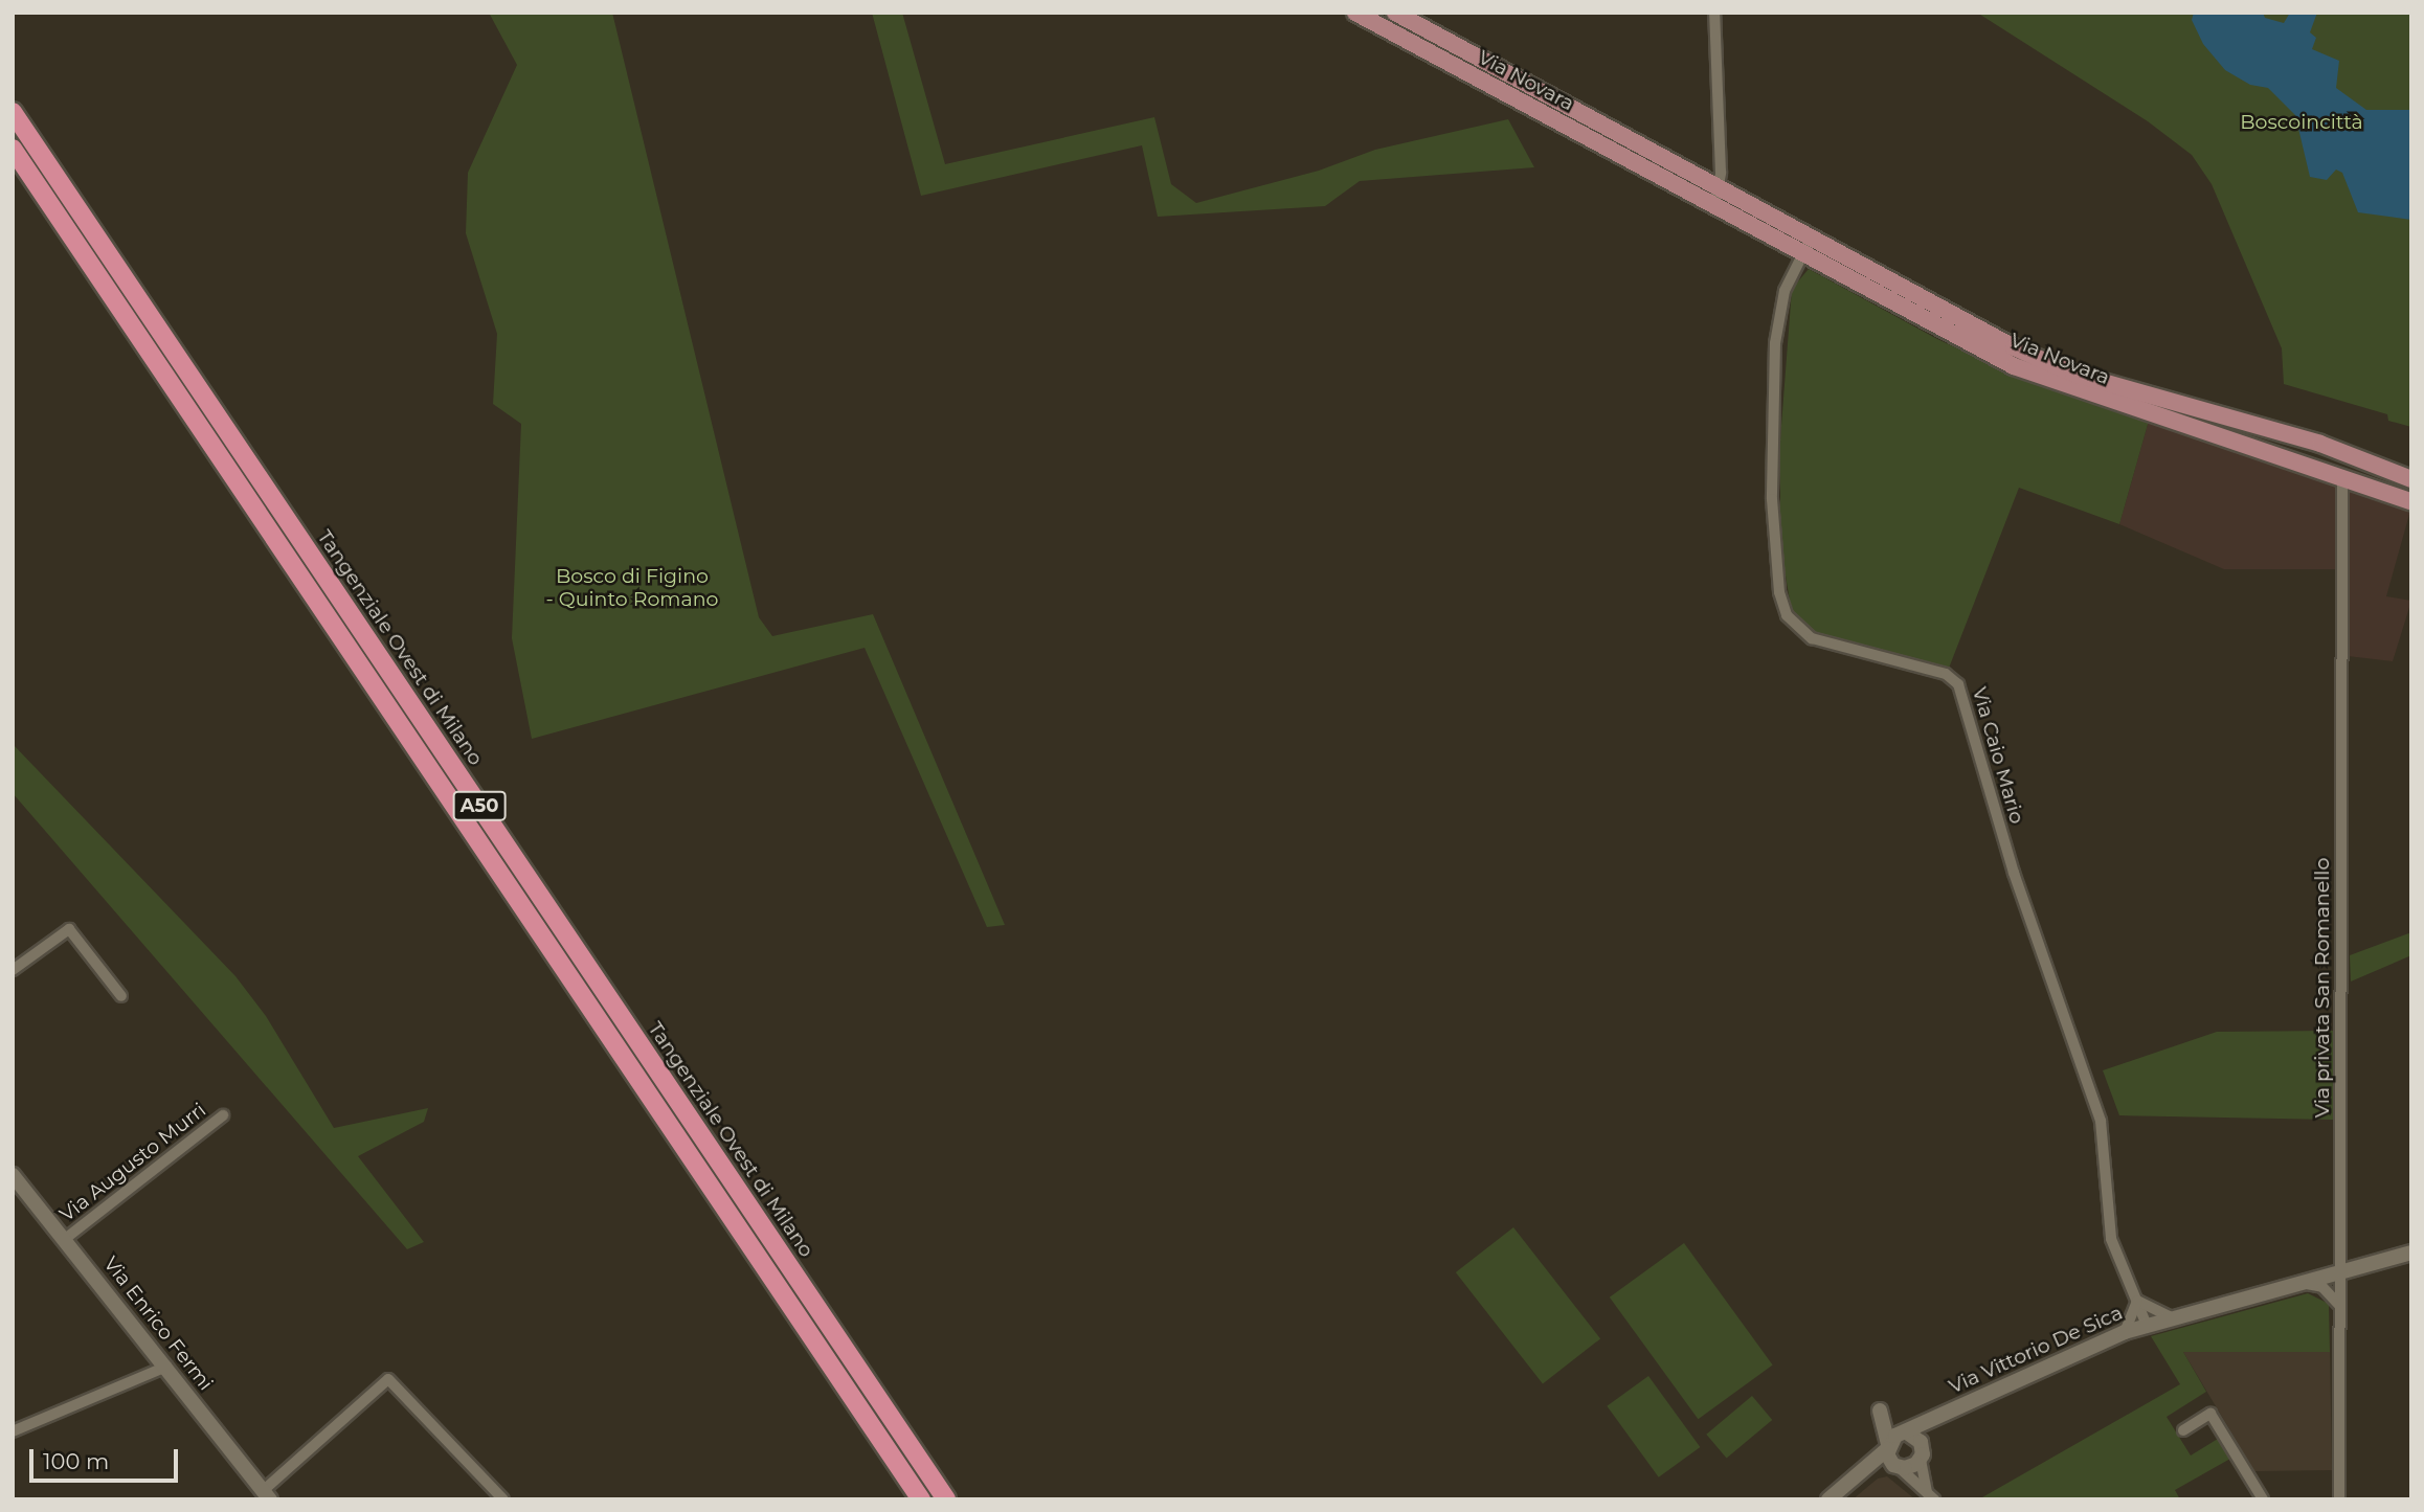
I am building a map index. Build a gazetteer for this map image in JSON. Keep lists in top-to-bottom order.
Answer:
{
  "streets": {
    "highway": ["Tangenziale Ovest di Milano", "A50"],
    "main road": ["Via Novara"],
    "street": [
      "Via Caio Mario",
      "Via privata San Romanello",
      "Via Augusto Murri",
      "Via Enrico Fermi",
      "Via Vittorio De Sica"
    ]
  },
  "crossings": [
    ["Via Novara", "Via Caio Mario"],
    ["Via Novara", "Via privata San Romanello"],
    ["Via Caio Mario", "Via Vittorio De Sica"],
    ["Via privata San Romanello", "Via Vittorio De Sica"],
    ["Via Augusto Murri", "Via Enrico Fermi"]
  ],
  "parks": ["Boscoincittà", "Bosco di Figino - Quinto Romano"],
  "scale_bar": "100 m"
}
